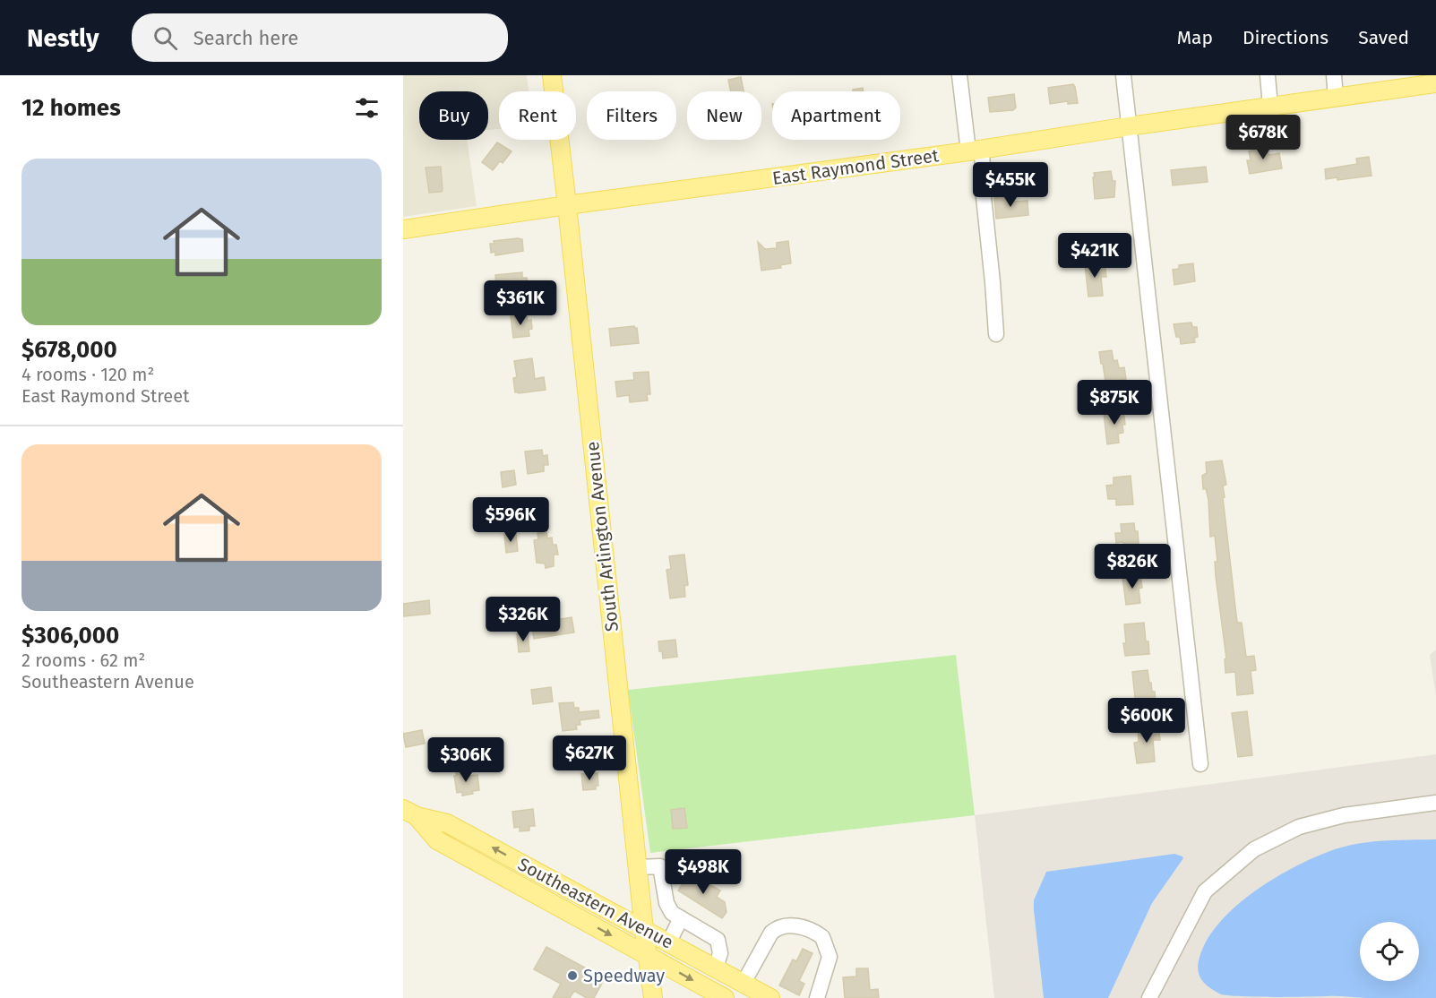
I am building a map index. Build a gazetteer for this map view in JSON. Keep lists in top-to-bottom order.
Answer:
{
  "streets": {
    "main road": ["East Raymond Street", "South Arlington Avenue", "Southeastern Avenue"]
  },
  "crossings": [
    ["East Raymond Street", "South Arlington Avenue"],
    ["South Arlington Avenue", "Southeastern Avenue"]
  ],
  "places": ["Speedway"],
  "page": {
    "header": "Nestly",
    "search": "Search here",
    "nav": ["Map", "Directions", "Saved"],
    "heading": "12 homes",
    "chip": [
      "Buy",
      "Rent",
      "Filters",
      "New",
      "Apartment"
    ],
    "price": [
      "$678K",
      "$455K",
      "$421K",
      "$361K",
      "$875K",
      "$596K",
      "$826K",
      "$326K",
      "$600K",
      "$627K",
      "$306K",
      "$498K"
    ],
    "list": [
      {
        "name": "$678,000",
        "note": "4 rooms · 120 m² · East Raymond Street"
      },
      {
        "name": "$306,000",
        "note": "2 rooms · 62 m² · Southeastern Avenue"
      }
    ]
  }
}
